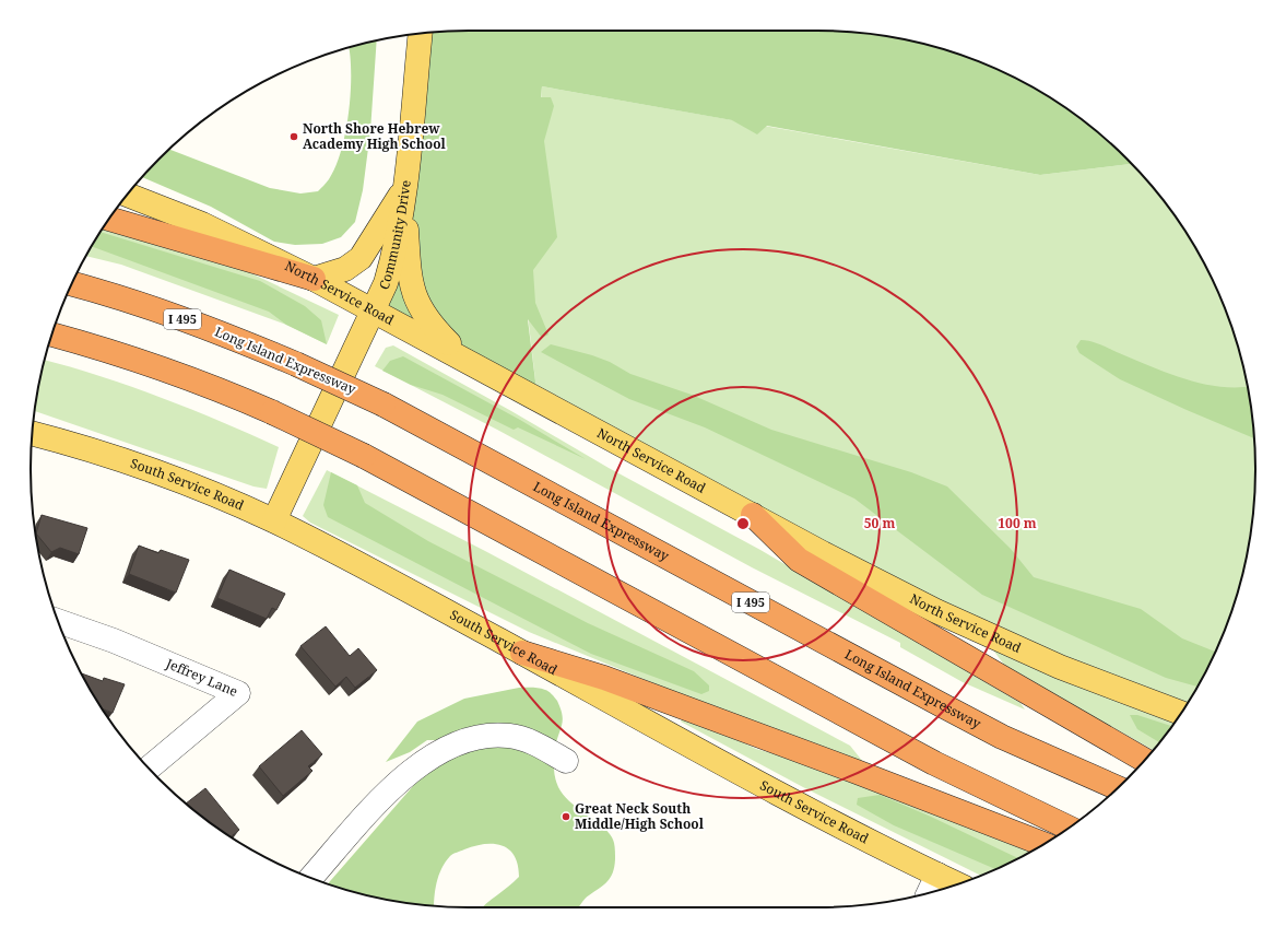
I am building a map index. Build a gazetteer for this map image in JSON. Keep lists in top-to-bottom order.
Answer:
{
  "streets": {
    "highway": ["I 495", "Long Island Expressway"],
    "main road": ["Community Drive", "North Service Road", "South Service Road"],
    "street": ["Jeffrey Lane"]
  },
  "crossings": [
    ["Community Drive", "North Service Road"],
    ["Community Drive", "South Service Road"]
  ],
  "places": ["North Shore Hebrew Academy High School", "Great Neck South Middle/High School"],
  "rings": ["50 m", "100 m"]
}
